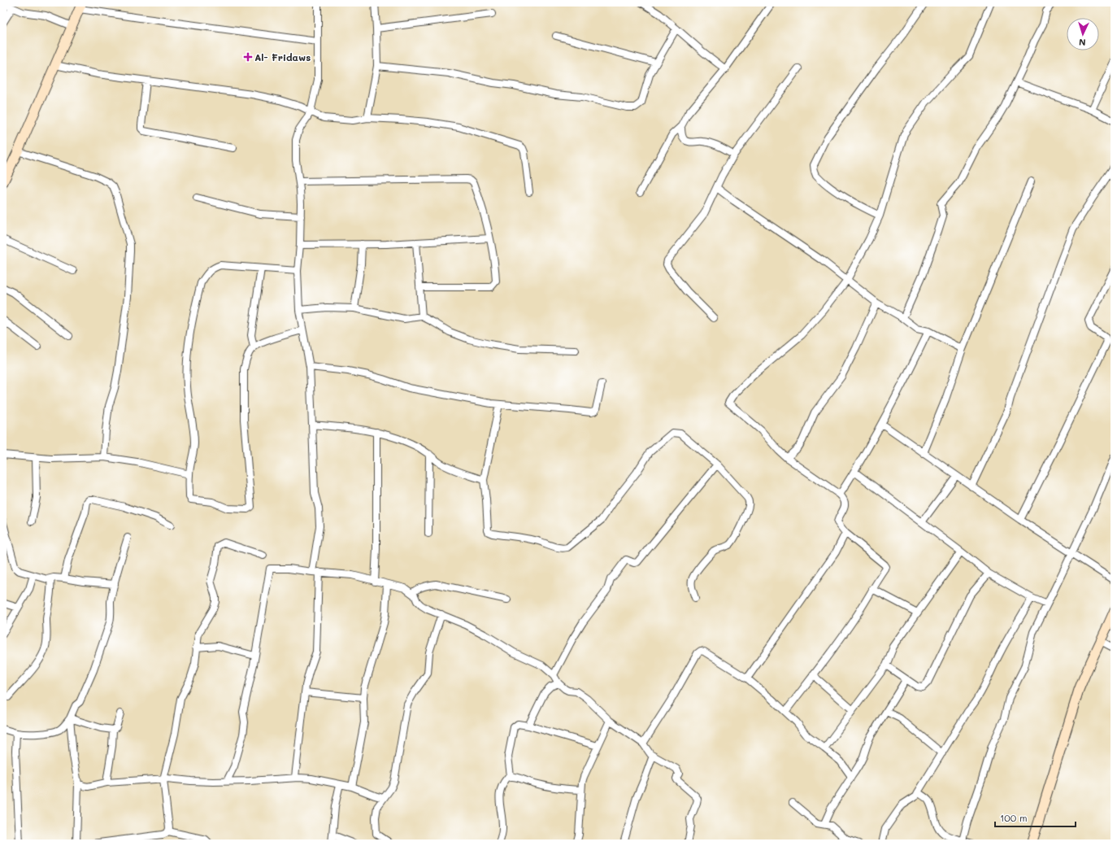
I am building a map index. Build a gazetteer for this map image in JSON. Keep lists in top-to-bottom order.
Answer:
{
  "places": {
    "health": ["Al- Fridaws"]
  },
  "scale_bar": "100 m",
  "north": "bottom"
}
